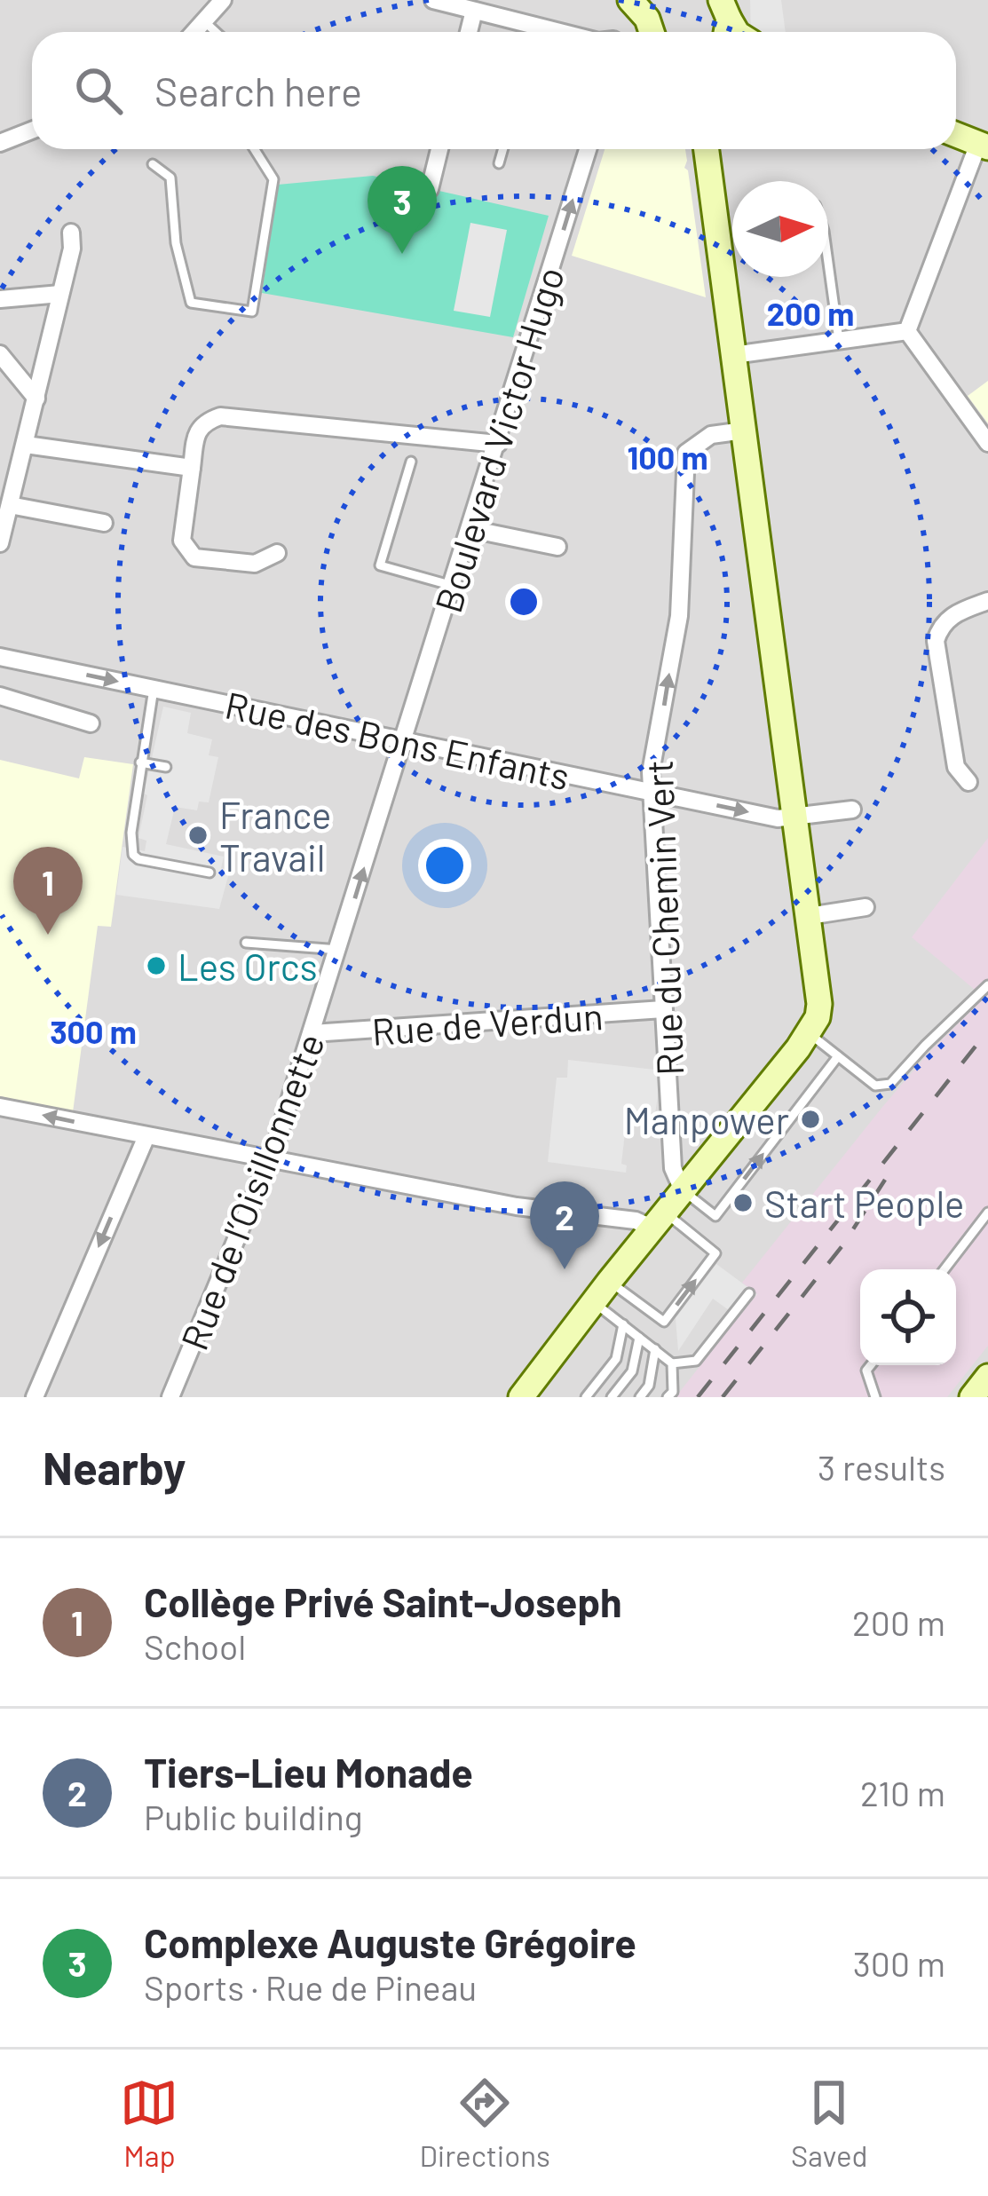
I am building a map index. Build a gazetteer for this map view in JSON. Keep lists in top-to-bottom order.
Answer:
{
  "streets": {
    "street": [
      "Boulevard Victor Hugo",
      "Rue des Bons Enfants",
      "Rue du Chemin Vert",
      "Rue de Verdun",
      "Rue de l’Oisillonnette"
    ]
  },
  "crossings": [
    ["Boulevard Victor Hugo", "Rue des Bons Enfants"],
    ["Boulevard Victor Hugo", "Rue de l’Oisillonnette"],
    ["Rue des Bons Enfants", "Rue du Chemin Vert"],
    ["Rue des Bons Enfants", "Rue de l’Oisillonnette"],
    ["Rue du Chemin Vert", "Rue de Verdun"],
    ["Rue de Verdun", "Rue de l’Oisillonnette"]
  ],
  "one_way": ["Boulevard Victor Hugo", "Rue du Chemin Vert"],
  "places": [
    "France Travail",
    "Les Orcs",
    "Manpower",
    "Start People"
  ],
  "north": "right",
  "page": {
    "search": "Search here",
    "pins": ["3", "1", "2"],
    "heading": ["Nearby", "3 results"],
    "list": [
      {
        "mark": "1",
        "name": "Collège Privé Saint-Joseph",
        "note": "School",
        "value": "200 m"
      },
      {
        "mark": "2",
        "name": "Tiers-Lieu Monade",
        "note": "Public building",
        "value": "210 m"
      },
      {
        "mark": "3",
        "name": "Complexe Auguste Grégoire",
        "note": "Sports · Rue de Pineau",
        "value": "300 m"
      }
    ],
    "nav": ["Map", "Directions", "Saved"]
  },
  "rings": ["200 m", "100 m", "300 m"]
}
